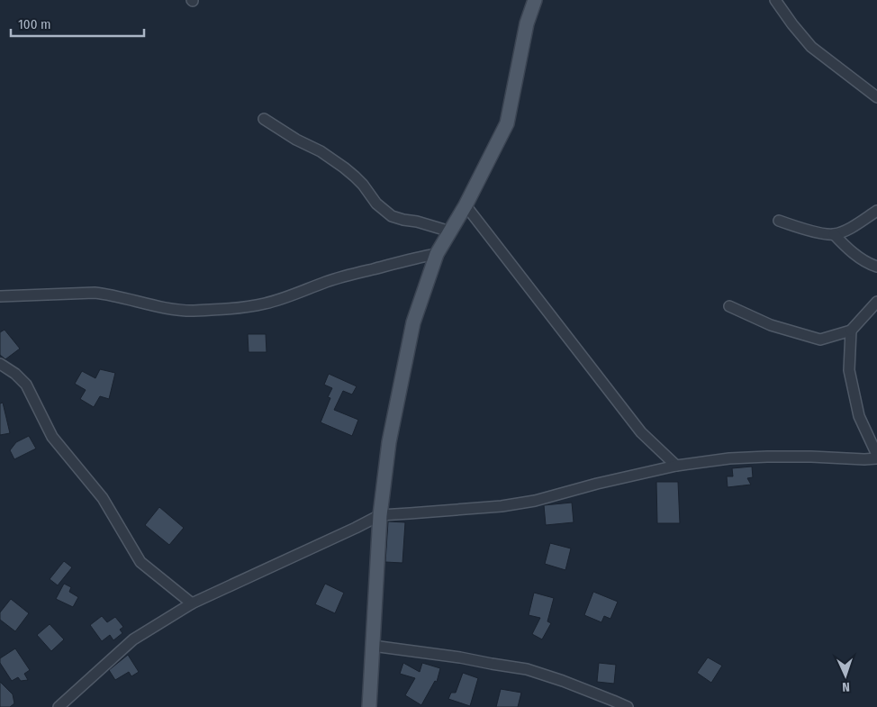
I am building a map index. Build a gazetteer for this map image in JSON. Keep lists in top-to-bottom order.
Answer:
{
  "scale_bar": "100 m",
  "north": "bottom"
}
